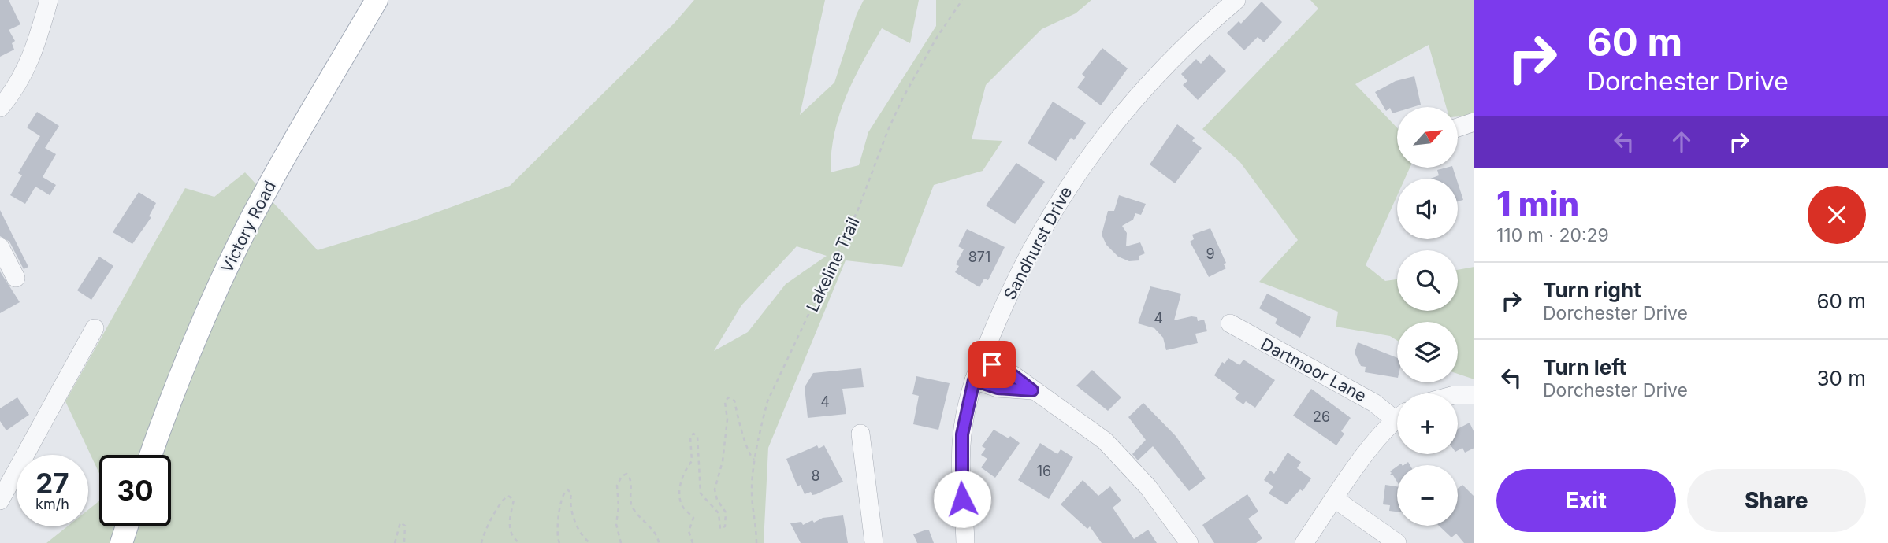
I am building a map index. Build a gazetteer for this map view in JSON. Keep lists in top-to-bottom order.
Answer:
{
  "streets": {
    "main road": ["Victory Road"],
    "street": ["Sandhurst Drive", "Dartmoor Lane"],
    "path": ["Lakeline Trail"]
  },
  "house_numbers": [
    "9",
    "871",
    "4",
    "4",
    "26",
    "16",
    "8"
  ],
  "north": "top right",
  "page": {
    "turn": ["60 m", "Dorchester Drive"],
    "map_buttons": ["+", "−"],
    "heading": ["1 min", "110 m · 20:29"],
    "list": [
      {
        "name": "Turn right",
        "note": "Dorchester Drive",
        "value": "60 m"
      },
      {
        "name": "Turn left",
        "note": "Dorchester Drive",
        "value": "30 m"
      }
    ],
    "speed": "27 km/h",
    "limit": "30",
    "buttons": ["Exit", "Share"]
  }
}
